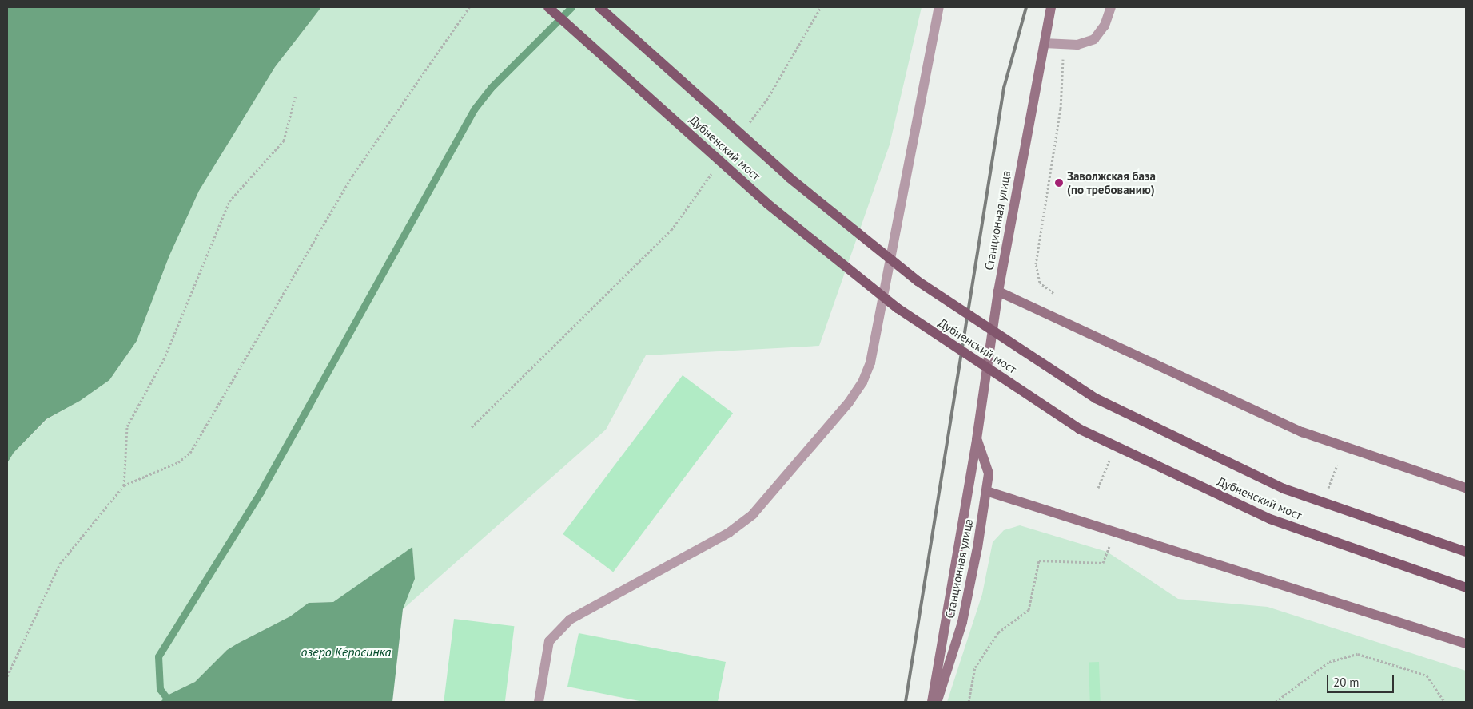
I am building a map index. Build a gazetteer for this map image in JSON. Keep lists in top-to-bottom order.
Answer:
{
  "streets": {
    "main road": ["Дубненский мост", "Станционная улица"]
  },
  "water": ["озеро Керосинка"],
  "places": ["Заволжская база (по требованию)"],
  "scale_bar": "20 m"
}
